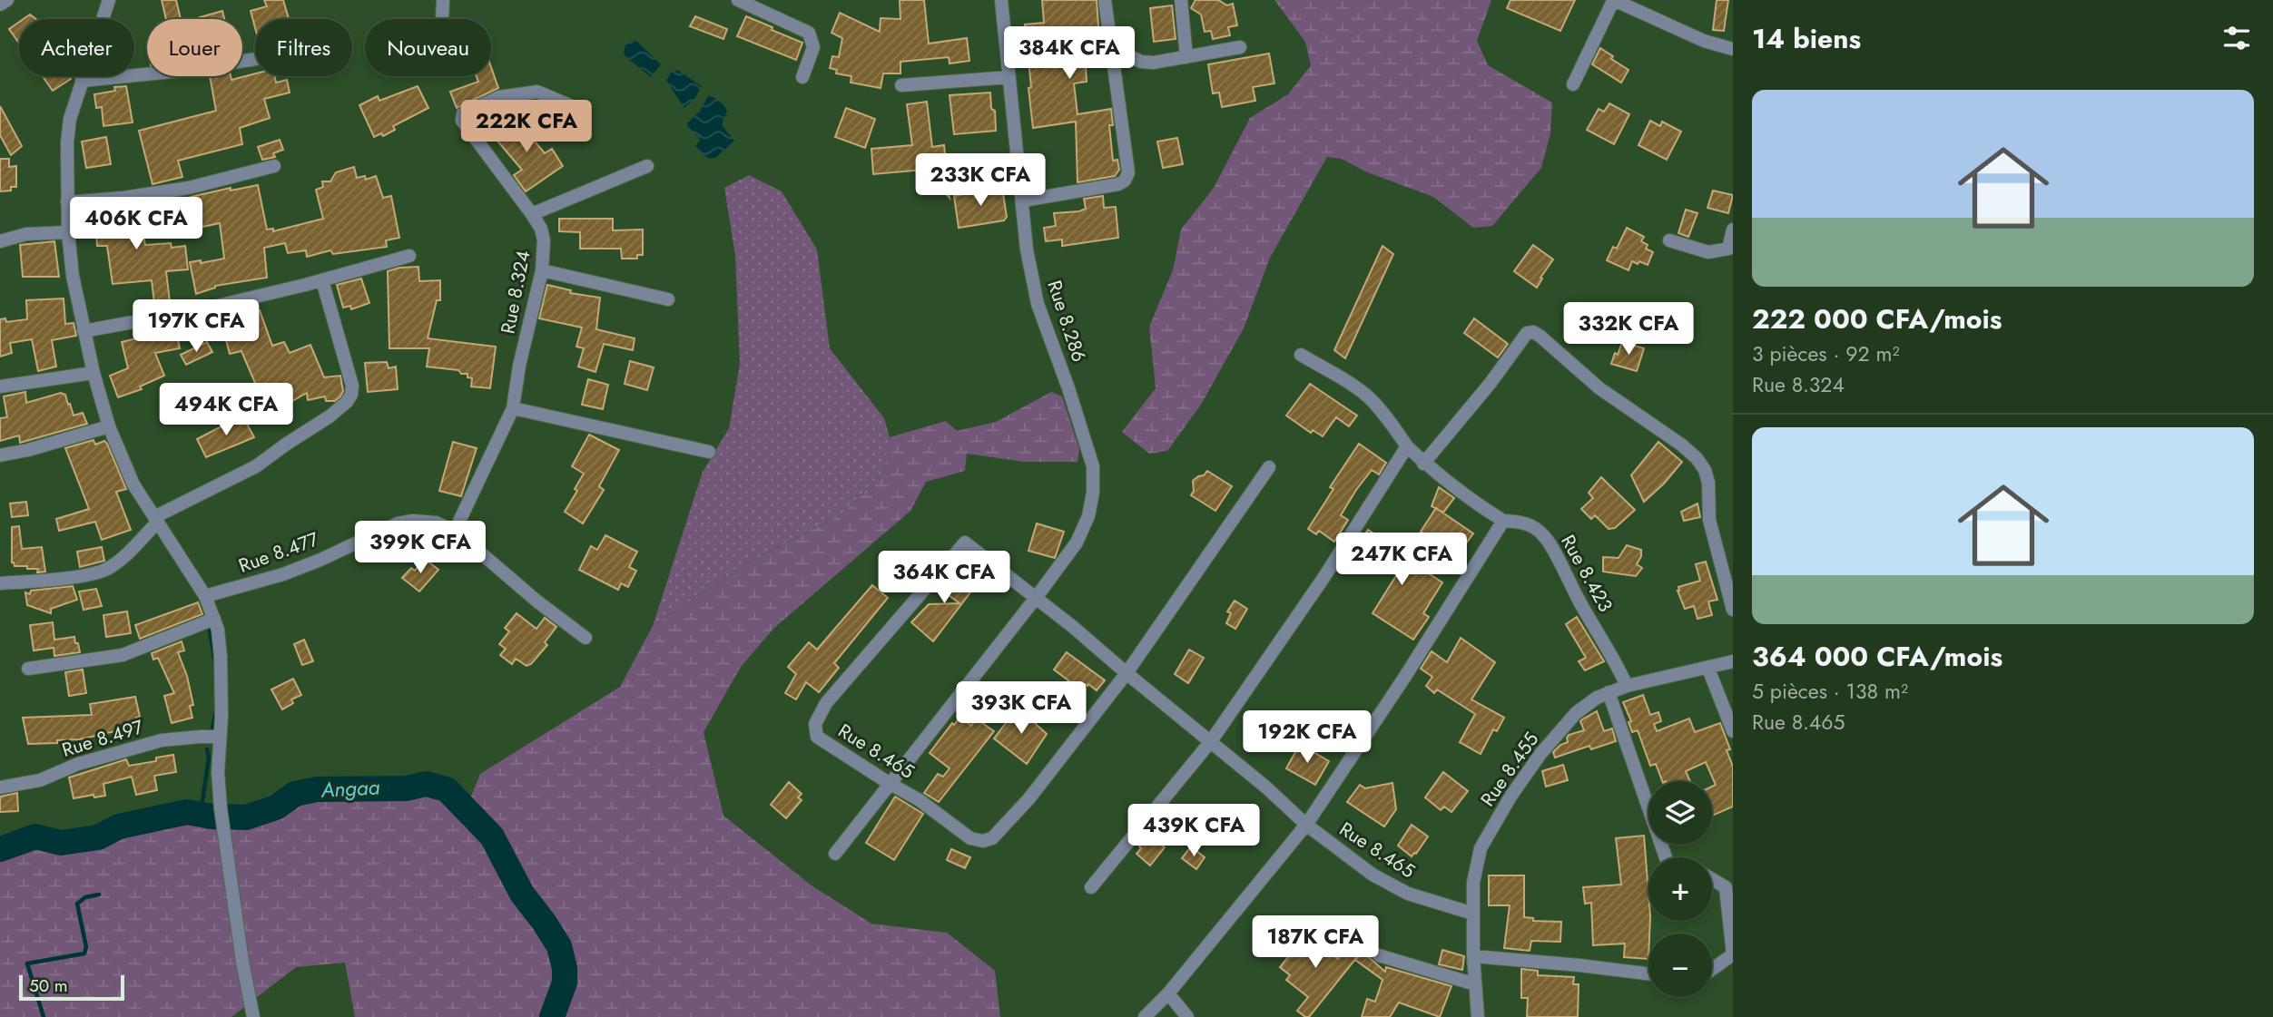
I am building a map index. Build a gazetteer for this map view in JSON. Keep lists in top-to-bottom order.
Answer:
{
  "streets": {
    "street": [
      "Rue 8.324",
      "Rue 8.286",
      "Rue 8.477",
      "Rue 8.423",
      "Rue 8.497",
      "Rue 8.465",
      "Rue 8.455"
    ]
  },
  "crossings": [
    ["Rue 8.324", "Rue 8.477"],
    ["Rue 8.286", "Rue 8.465"],
    ["Rue 8.423", "Rue 8.455"],
    ["Rue 8.465", "Rue 8.455"]
  ],
  "water": ["Angaa"],
  "scale_bar": "50 m",
  "page": {
    "heading": "14 biens",
    "chip": [
      "Acheter",
      "Louer",
      "Filtres",
      "Nouveau"
    ],
    "price": [
      "384K CFA",
      "222K CFA",
      "233K CFA",
      "406K CFA",
      "197K CFA",
      "332K CFA",
      "494K CFA",
      "399K CFA",
      "247K CFA",
      "364K CFA",
      "393K CFA",
      "192K CFA",
      "439K CFA",
      "187K CFA"
    ],
    "list": [
      {
        "name": "222 000 CFA/mois",
        "note": "3 pièces · 92 m² · Rue 8.324"
      },
      {
        "name": "364 000 CFA/mois",
        "note": "5 pièces · 138 m² · Rue 8.465"
      }
    ],
    "map_buttons": ["+", "−"],
    "scale": "50 m"
  }
}
